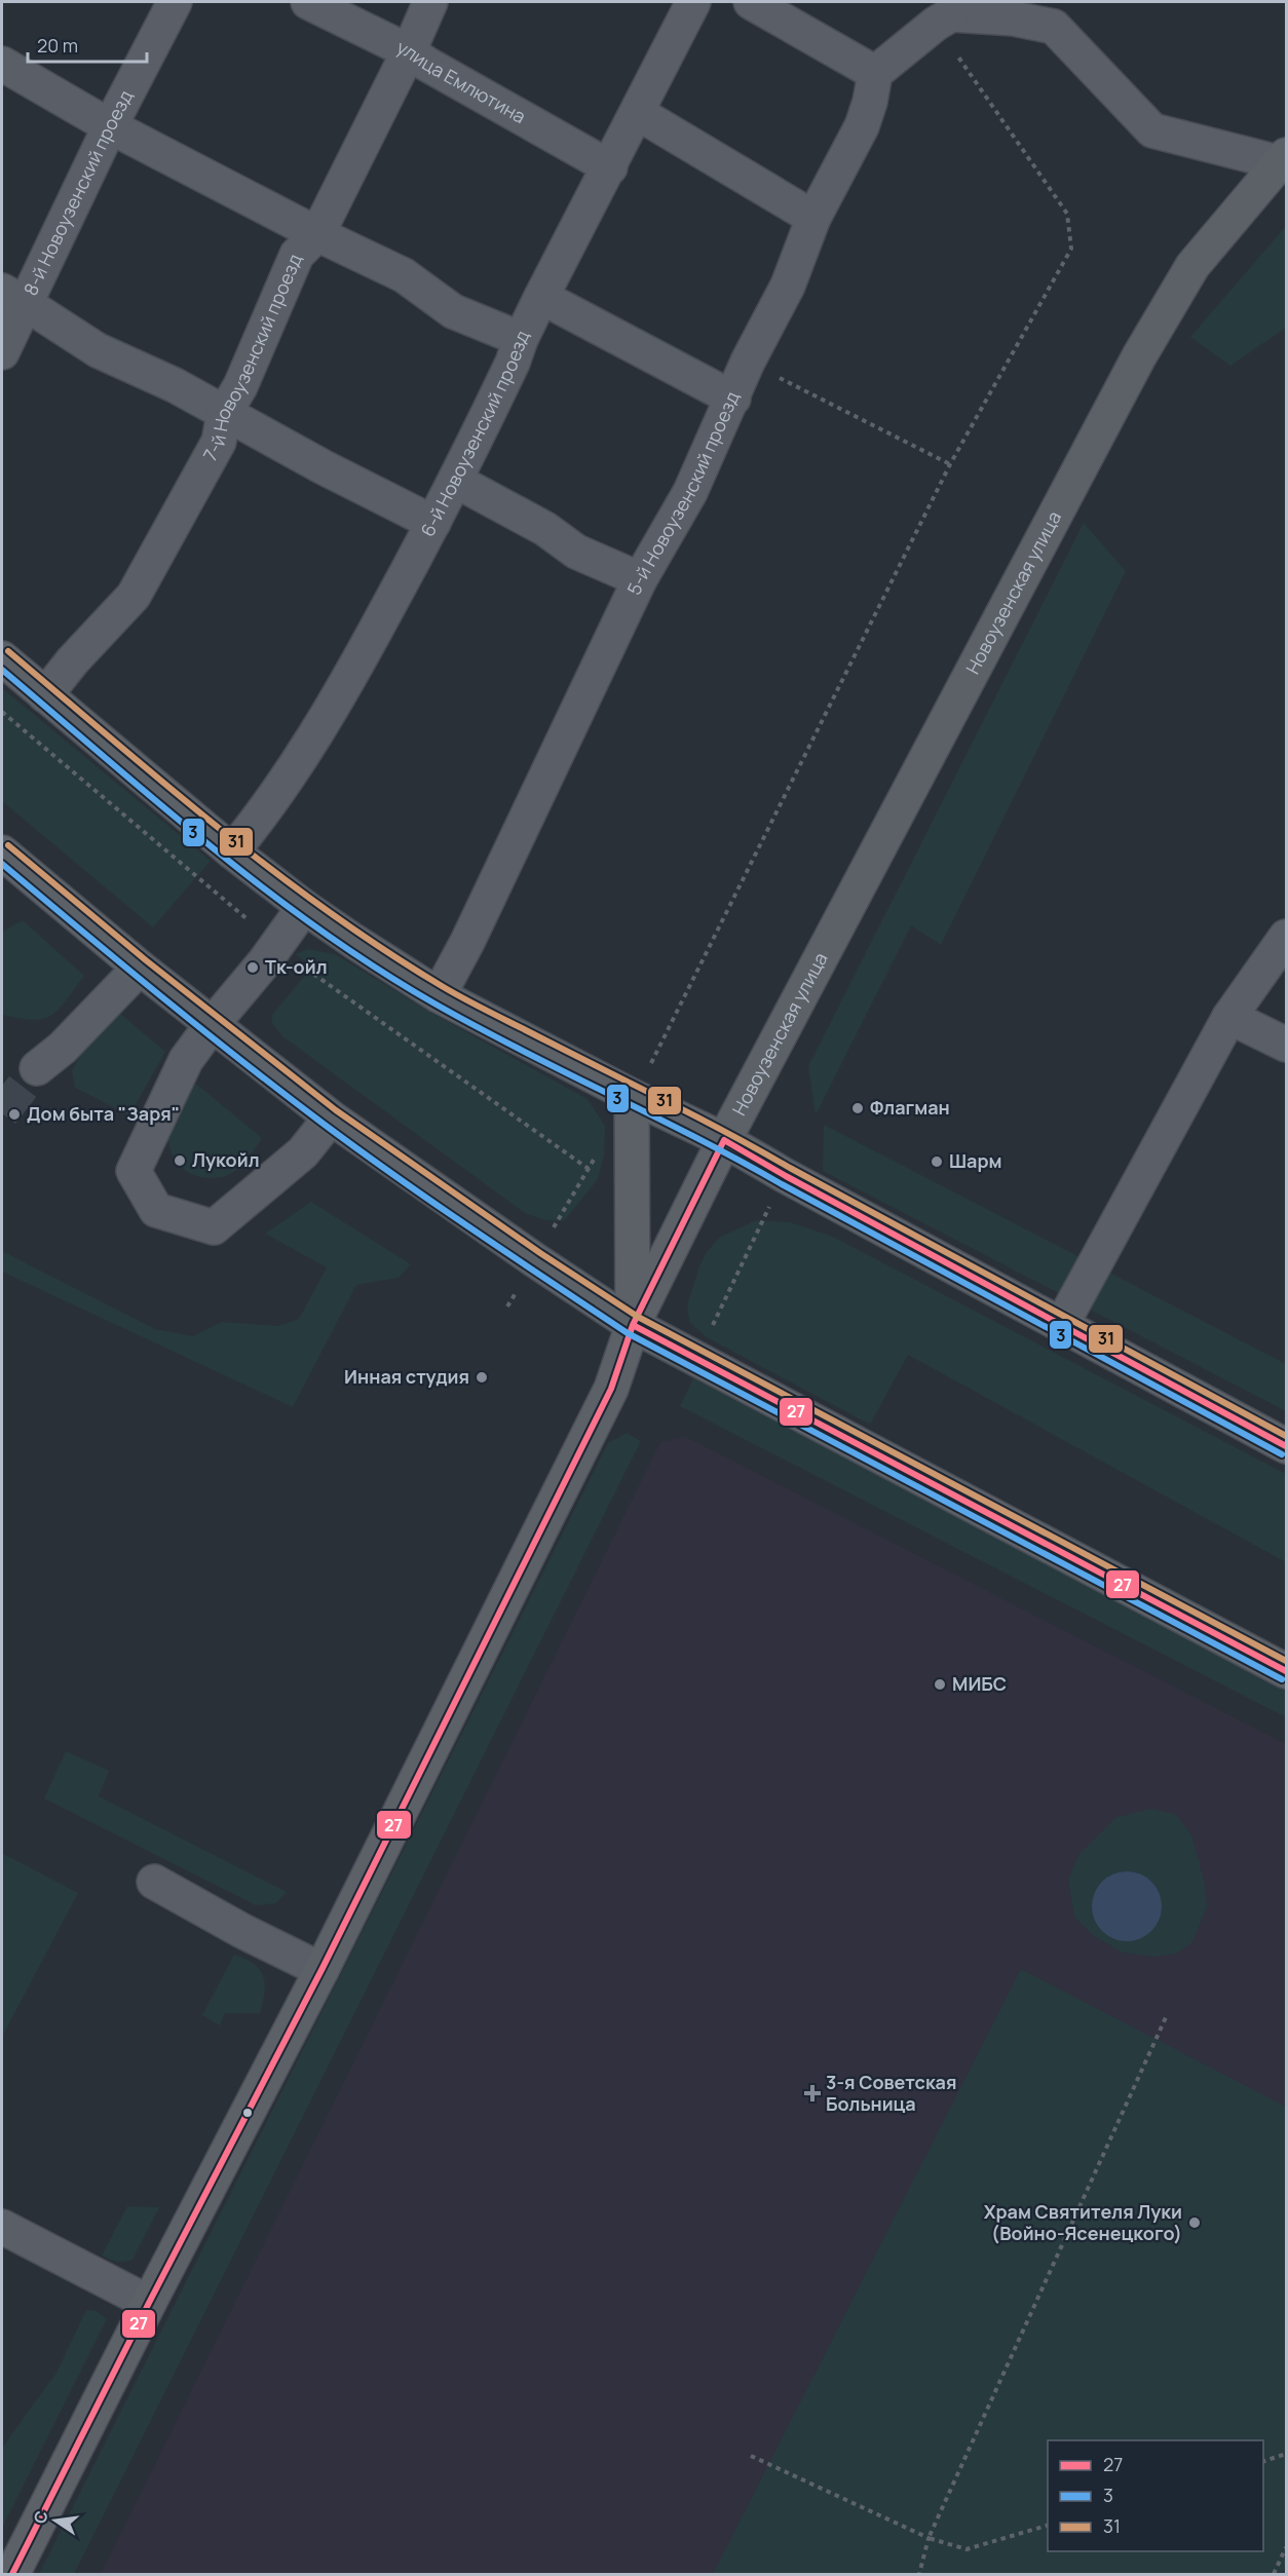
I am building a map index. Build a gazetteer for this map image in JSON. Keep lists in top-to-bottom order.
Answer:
{
  "streets": {
    "main road": ["Новоузенская улица"],
    "street": [
      "улица Емлютина",
      "8-й Новоузенский проезд",
      "7-й Новоузенский проезд",
      "6-й Новоузенский проезд",
      "5-й Новоузенский проезд"
    ]
  },
  "crossings": [
    ["улица Емлютина", "7-й Новоузенский проезд"],
    ["улица Емлютина", "6-й Новоузенский проезд"]
  ],
  "places": {
    "other": [
      "Тк-ойл",
      "Флагман",
      "Дом быта \"Заря\"",
      "Лукойл",
      "Шарм",
      "Инная студия",
      "МИБС",
      "Храм Cвятителя Луки (Войно-Ясенецкого)"
    ],
    "health": ["3-я Советская Больница"]
  },
  "lines": ["transit line 31", "transit line 3", "transit line 27"],
  "legend": ["27", "3", "31"],
  "scale_bar": "20 m",
  "north": "left"
}
